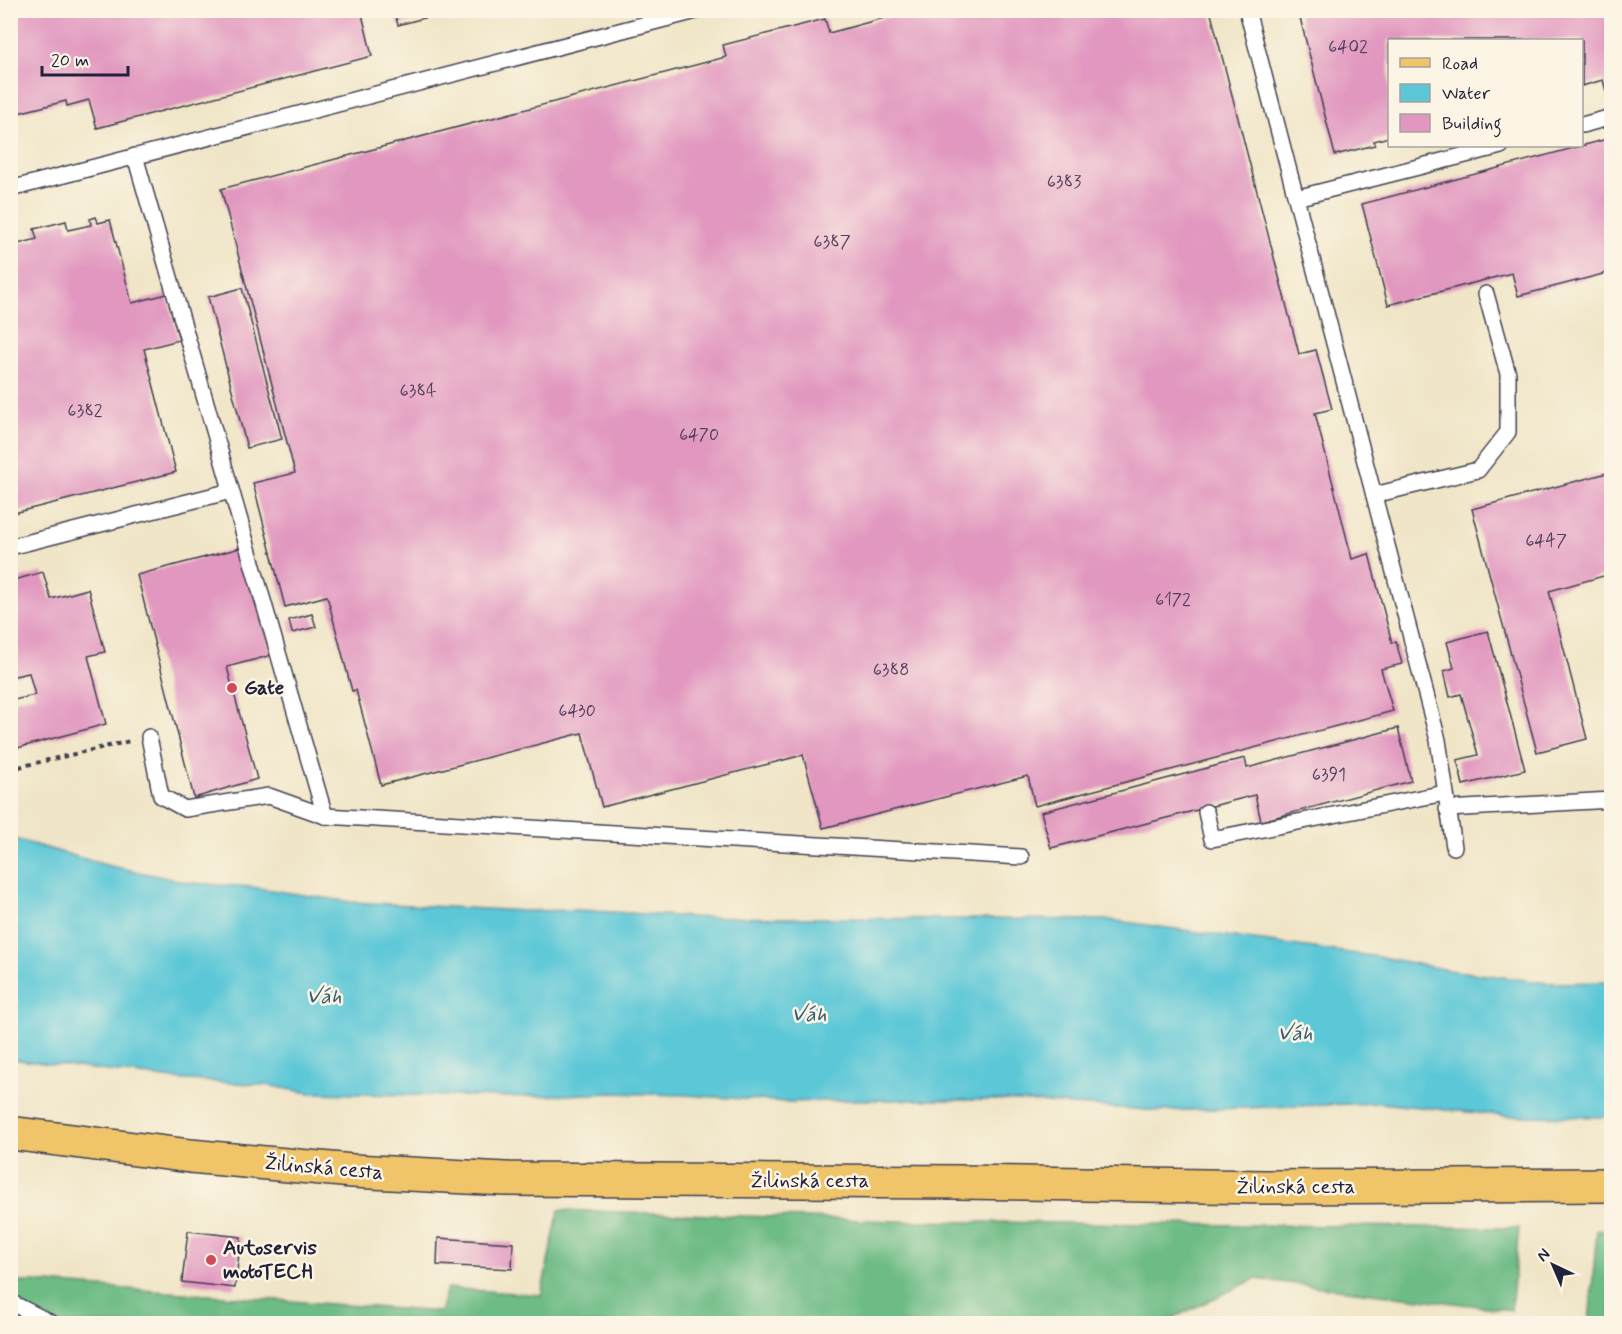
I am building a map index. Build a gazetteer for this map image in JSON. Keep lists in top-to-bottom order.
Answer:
{
  "streets": {
    "main road": ["Žilinská cesta"]
  },
  "water": ["Váh"],
  "places": ["Gate", "Autoservis motoTECH"],
  "house_numbers": [
    "6402",
    "6383",
    "6387",
    "6384",
    "6382",
    "6470",
    "6447",
    "6172",
    "6388",
    "6430",
    "6391"
  ],
  "legend": ["Road", "Water", "Building"],
  "scale_bar": "20 m",
  "north": "top left"
}
